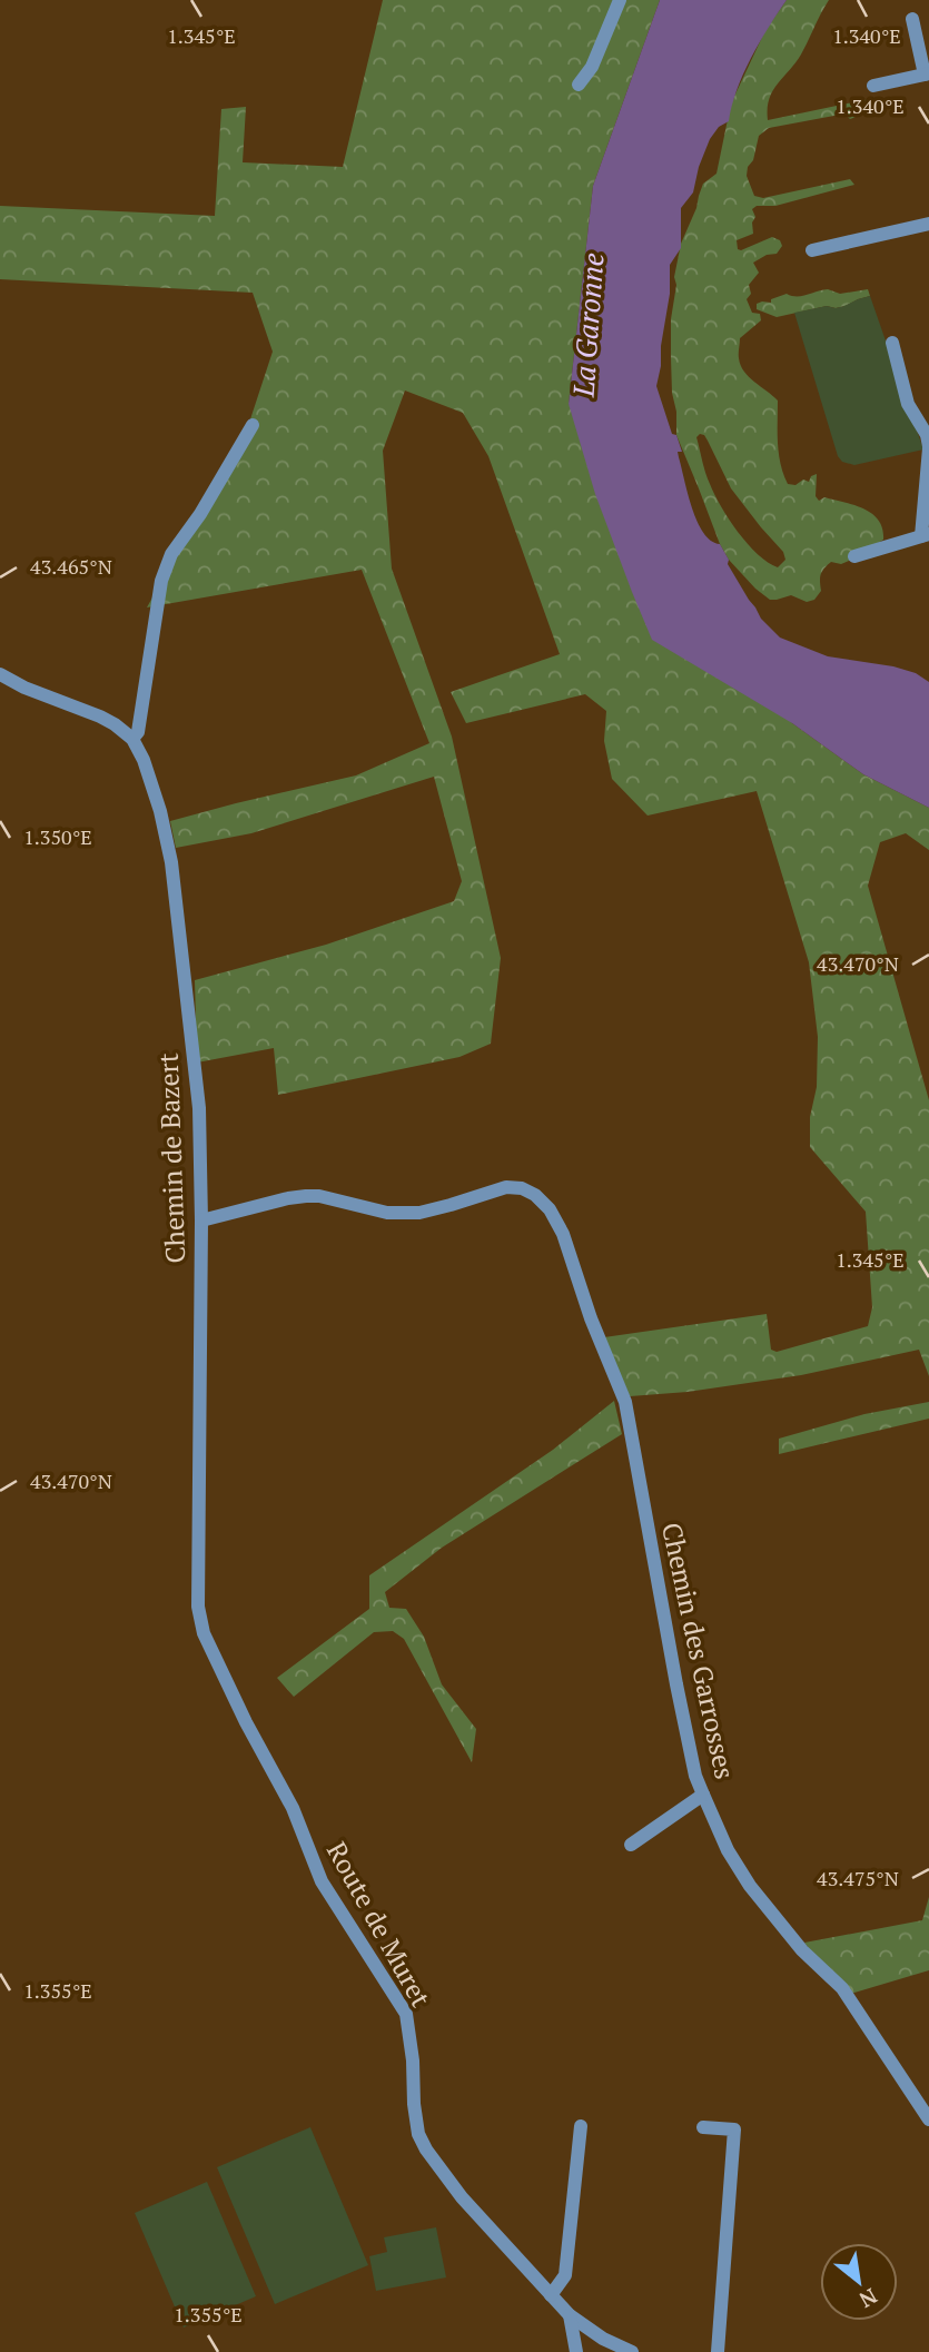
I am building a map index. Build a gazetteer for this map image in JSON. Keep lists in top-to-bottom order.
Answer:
{
  "streets": {
    "street": ["Chemin de Bazert", "Chemin des Garrosses", "Route de Muret"]
  },
  "crossings": [
    ["Chemin de Bazert", "Chemin des Garrosses"],
    ["Chemin de Bazert", "Route de Muret"]
  ],
  "water": ["La Garonne"],
  "north": "bottom right",
  "coordinates": [
    "1.345°E",
    "1.340°E",
    "43.465°N",
    "1.350°E",
    "43.470°N",
    "43.475°N",
    "1.355°E"
  ]
}
